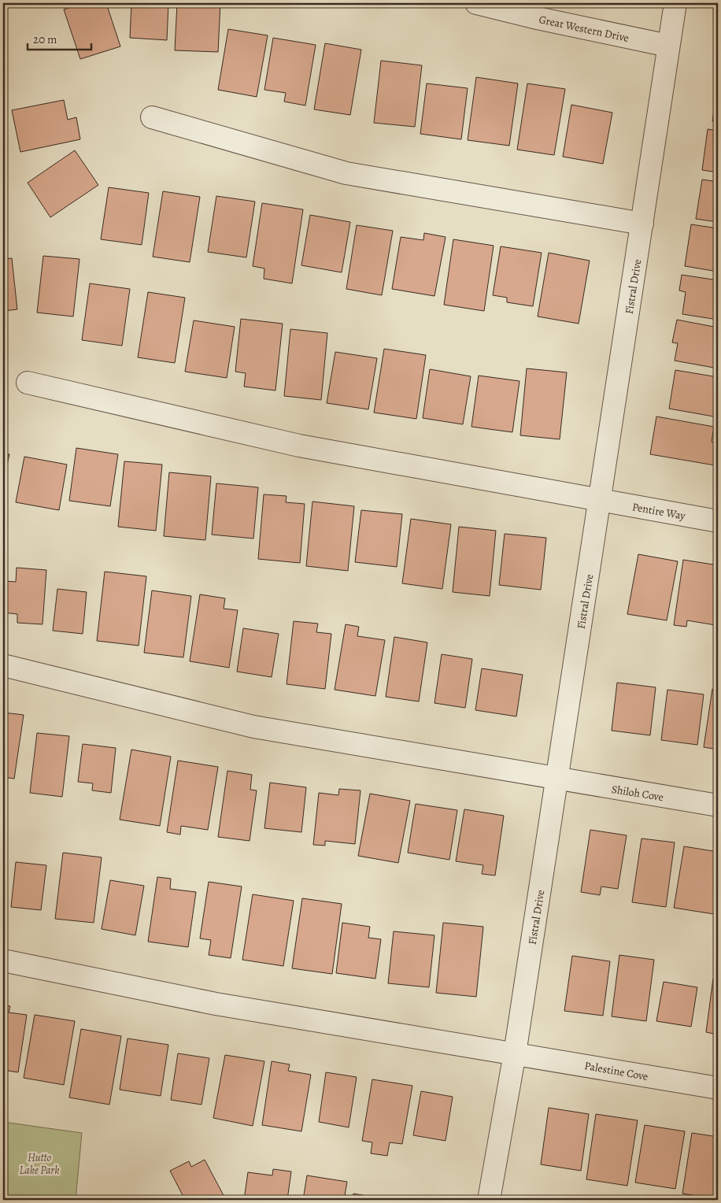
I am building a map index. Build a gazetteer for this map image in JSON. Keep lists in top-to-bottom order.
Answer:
{
  "streets": {
    "street": [
      "Great Western Drive",
      "Fistral Drive",
      "Pentire Way",
      "Shiloh Cove",
      "Palestine Cove"
    ]
  },
  "crossings": [
    ["Great Western Drive", "Fistral Drive"],
    ["Fistral Drive", "Pentire Way"],
    ["Fistral Drive", "Shiloh Cove"],
    ["Fistral Drive", "Palestine Cove"]
  ],
  "parks": ["Hutto Lake Park"],
  "scale_bar": "20 m"
}
